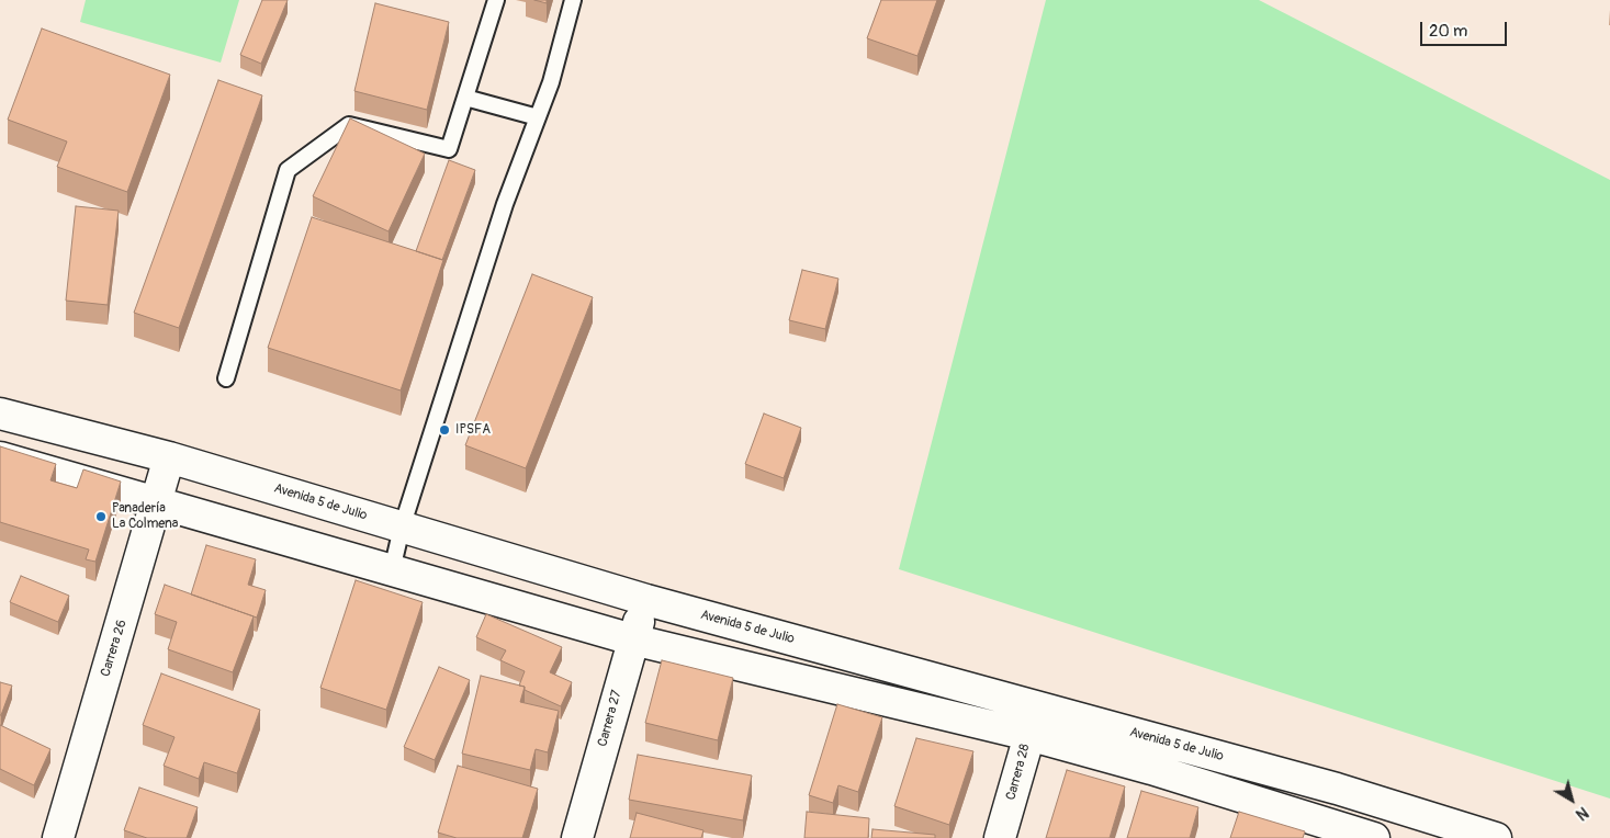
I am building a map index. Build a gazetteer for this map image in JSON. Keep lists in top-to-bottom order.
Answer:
{
  "streets": {
    "street": [
      "Avenida 5 de Julio",
      "Carrera 26",
      "Carrera 27",
      "Carrera 28"
    ]
  },
  "crossings": [
    ["Avenida 5 de Julio", "Carrera 26"],
    ["Avenida 5 de Julio", "Carrera 27"],
    ["Avenida 5 de Julio", "Carrera 28"]
  ],
  "places": ["IPSFA", "Panadería La Colmena"],
  "scale_bar": "20 m",
  "north": "bottom right"
}
